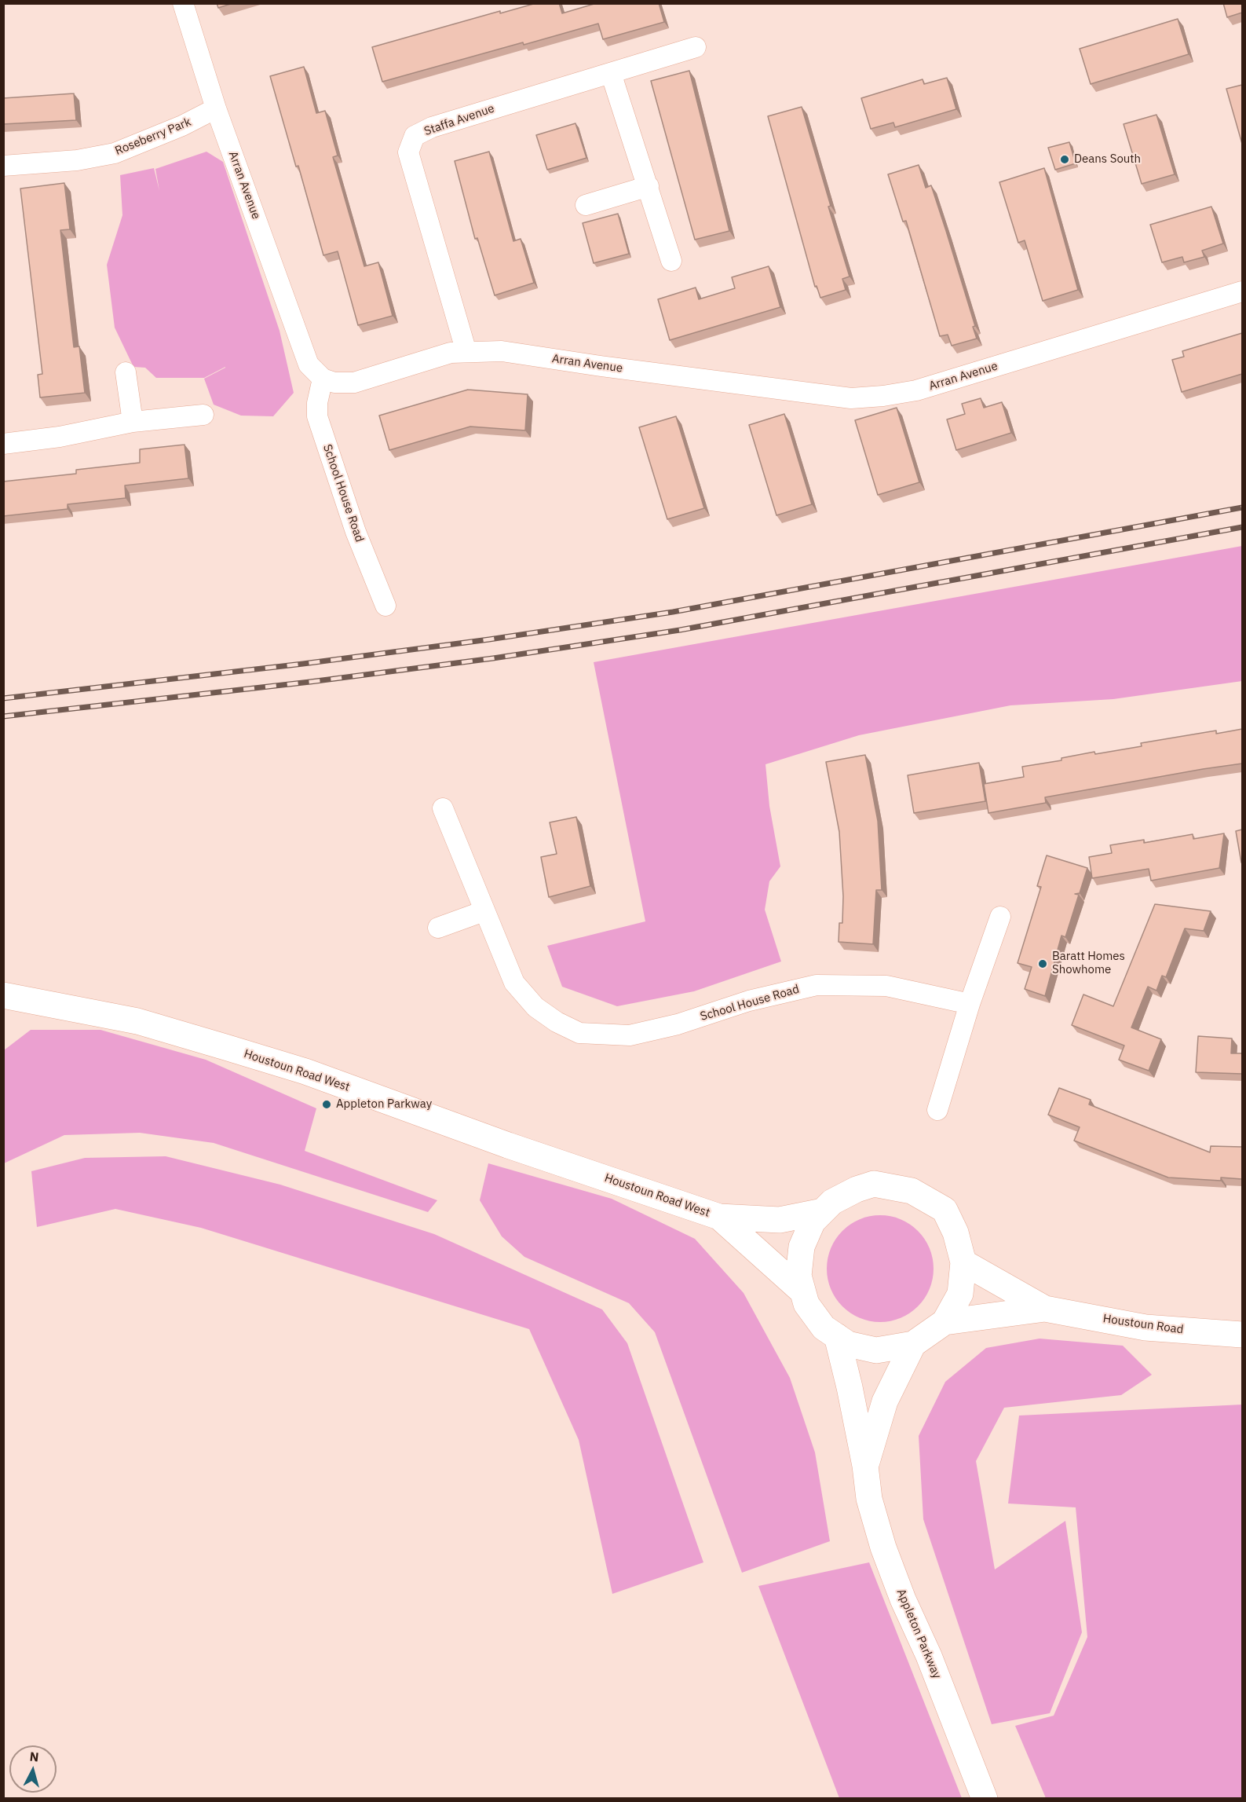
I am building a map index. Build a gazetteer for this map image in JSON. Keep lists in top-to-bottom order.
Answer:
{
  "streets": {
    "street": [
      "Staffa Avenue",
      "Roseberry Park",
      "Arran Avenue",
      "School House Road",
      "Houstoun Road West",
      "Houstoun Road",
      "Appleton Parkway"
    ]
  },
  "crossings": [
    ["Staffa Avenue", "Arran Avenue"],
    ["Roseberry Park", "Arran Avenue"],
    ["Arran Avenue", "School House Road"],
    ["Houstoun Road West", "Houstoun Road"],
    ["Houstoun Road West", "Appleton Parkway"],
    ["Houstoun Road", "Appleton Parkway"]
  ],
  "places": ["Deans South", "Baratt Homes Showhome", "Appleton Parkway"],
  "north": "top"
}
